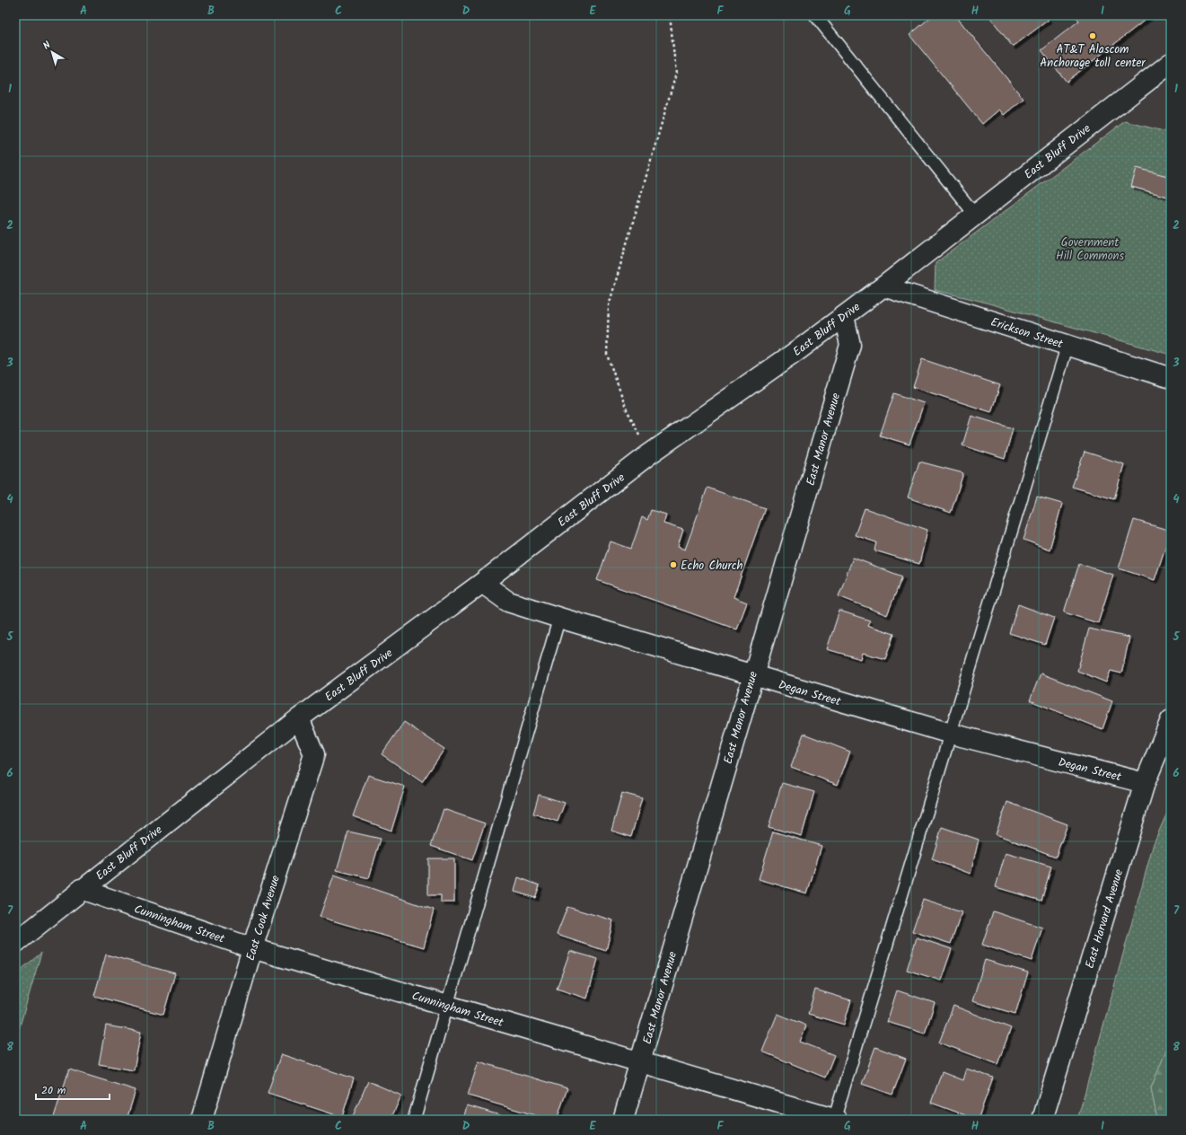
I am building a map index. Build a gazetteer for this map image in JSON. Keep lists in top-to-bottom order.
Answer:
{
  "streets": {
    "street": [
      "East Bluff Drive",
      "Erickson Street",
      "East Manor Avenue",
      "Degan Street",
      "East Cook Avenue",
      "East Harvard Avenue",
      "Cunningham Street"
    ]
  },
  "crossings": [
    ["East Bluff Drive", "Erickson Street"],
    ["East Bluff Drive", "East Manor Avenue"],
    ["East Bluff Drive", "Degan Street"],
    ["East Bluff Drive", "East Cook Avenue"],
    ["East Bluff Drive", "Cunningham Street"],
    ["East Manor Avenue", "Degan Street"],
    ["East Manor Avenue", "Cunningham Street"],
    ["Degan Street", "East Harvard Avenue"],
    ["East Cook Avenue", "Cunningham Street"]
  ],
  "parks": ["Government Hill Commons"],
  "places": ["AT&T Alascom Anchorage toll center", "Echo Church"],
  "scale_bar": "20 m",
  "north": "top left",
  "grid": {
    "columns": [
      "A",
      "B",
      "C",
      "D",
      "E",
      "F",
      "G",
      "H",
      "I"
    ],
    "rows": [
      "1",
      "2",
      "3",
      "4",
      "5",
      "6",
      "7",
      "8"
    ]
  }
}
